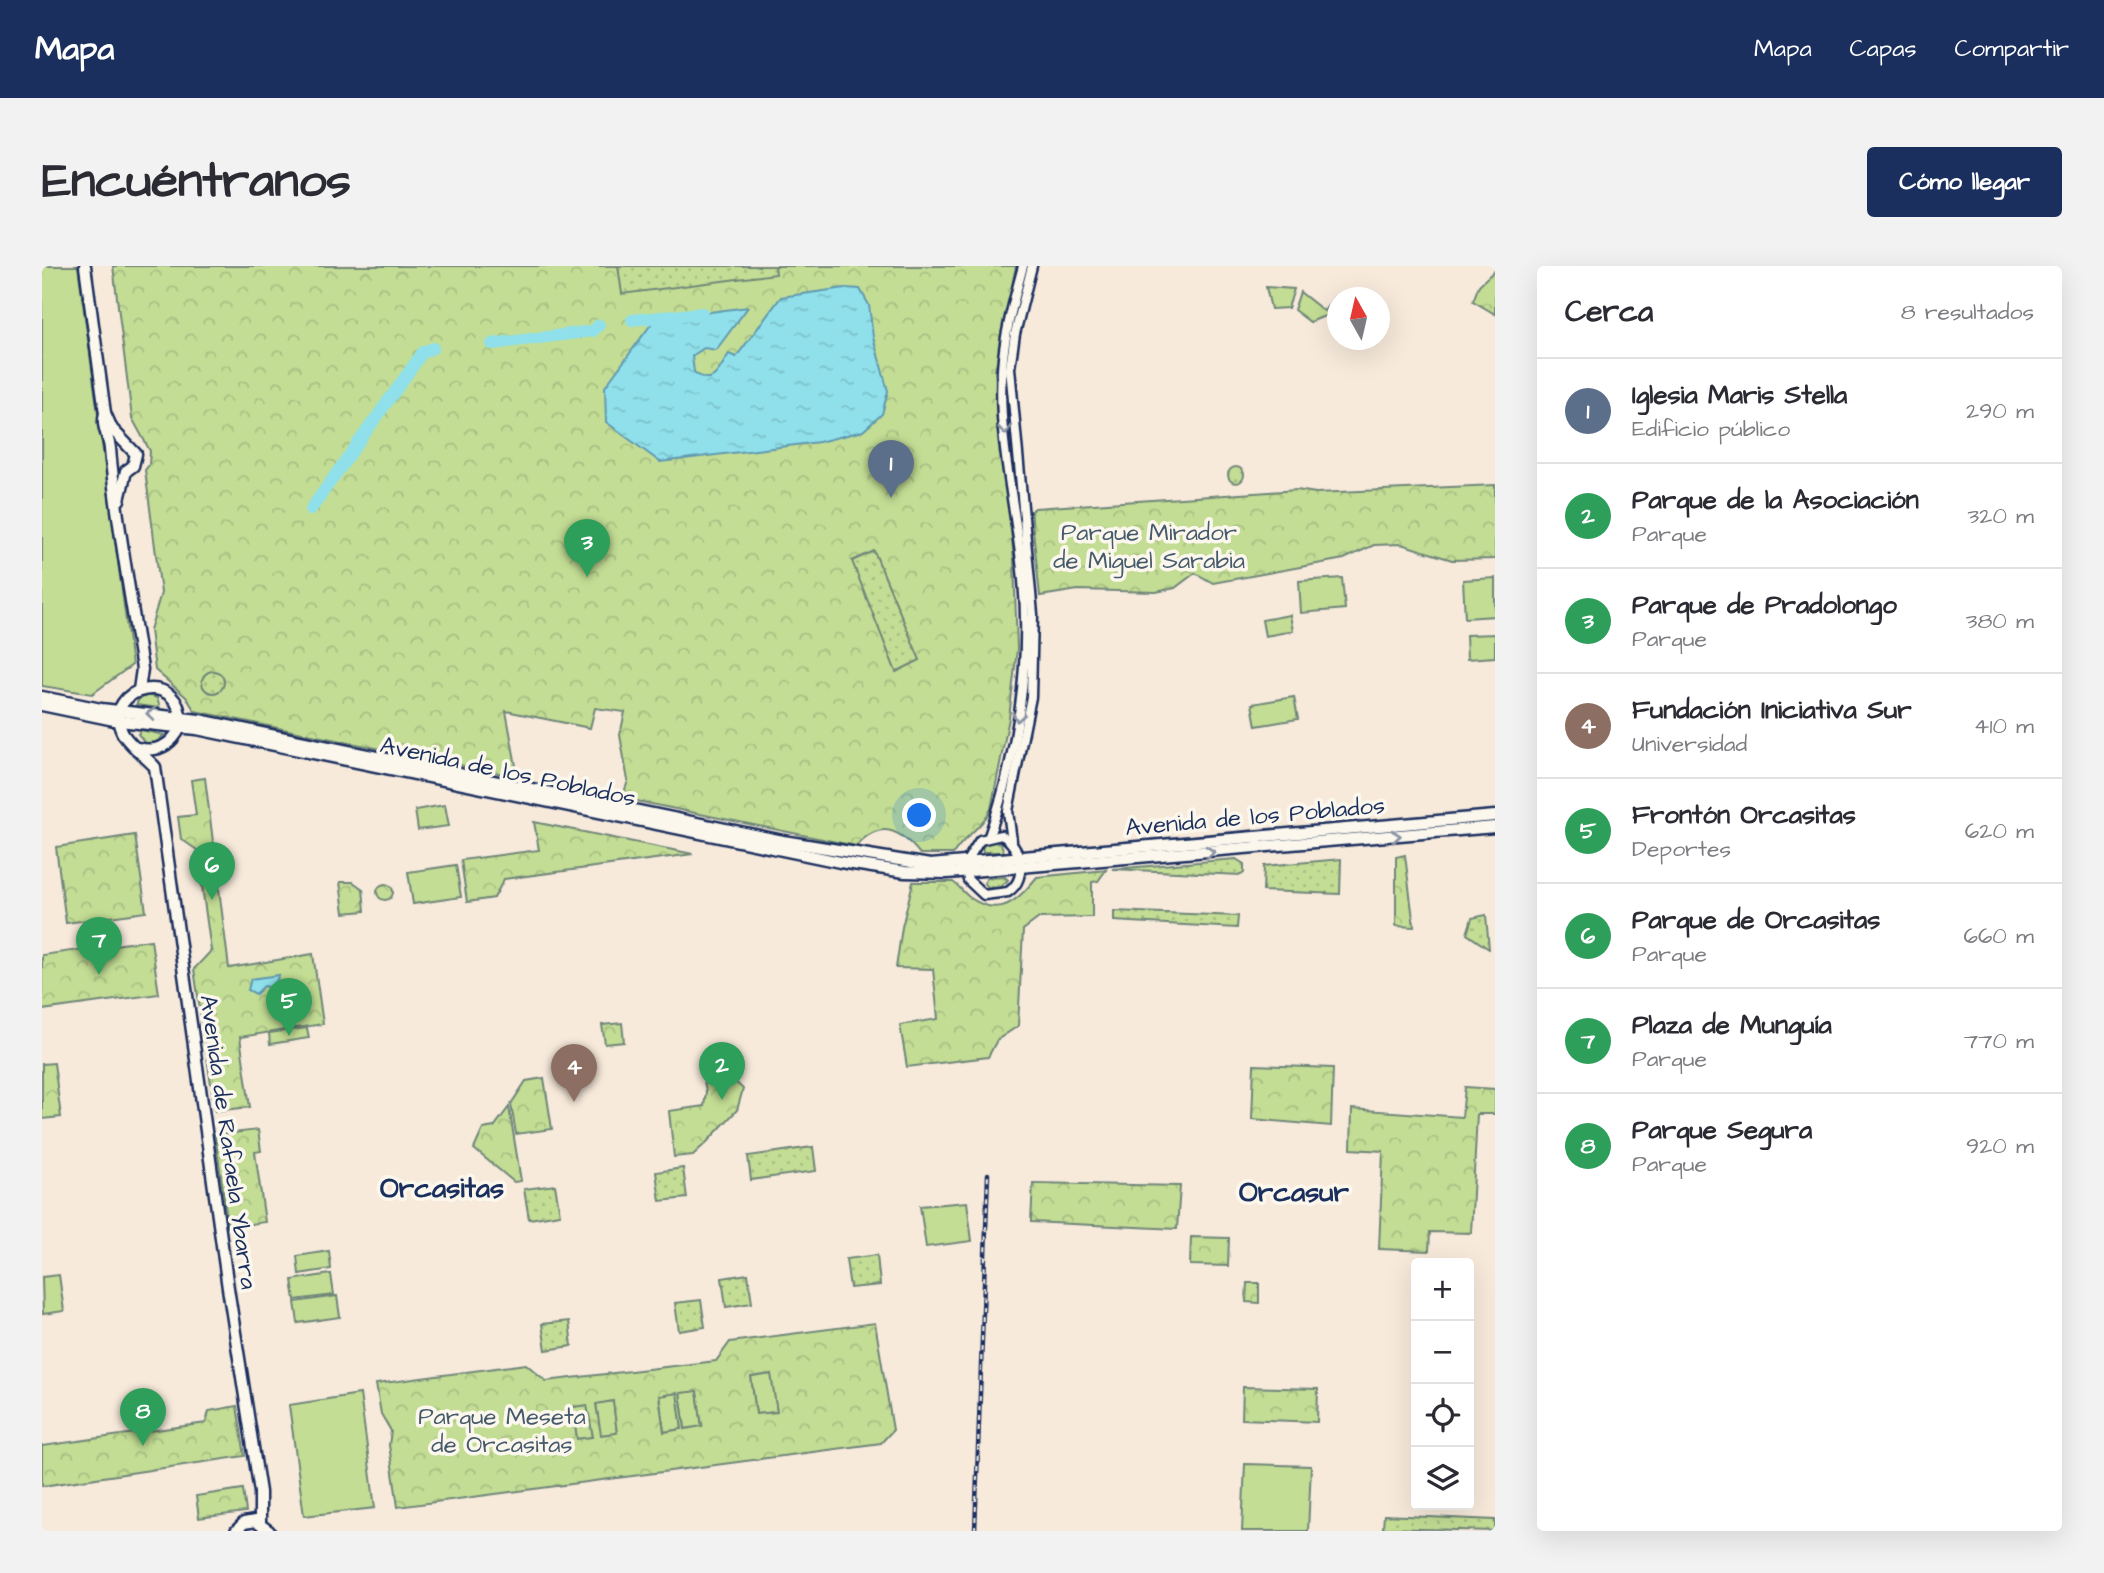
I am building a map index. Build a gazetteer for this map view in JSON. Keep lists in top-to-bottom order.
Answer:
{
  "streets": {
    "main road": ["Avenida de los Poblados", "Avenida de Rafaela Ybarra"]
  },
  "districts": ["Orcasitas", "Orcasur"],
  "parks": ["Parque Mirador de Miguel Sarabia", "Parque Meseta de Orcasitas"],
  "north": "top",
  "page": {
    "header": "Mapa",
    "nav": ["Mapa", "Capas", "Compartir"],
    "buttons": "Cómo llegar",
    "title": "Encuéntranos",
    "heading": ["Cerca", "8 resultados"],
    "list": [
      {
        "mark": "1",
        "name": "Iglesia Maris Stella",
        "note": "Edificio público",
        "value": "290 m"
      },
      {
        "mark": "2",
        "name": "Parque de la Asociación",
        "note": "Parque",
        "value": "320 m"
      },
      {
        "mark": "3",
        "name": "Parque de Pradolongo",
        "note": "Parque",
        "value": "380 m"
      },
      {
        "mark": "4",
        "name": "Fundación Iniciativa Sur",
        "note": "Universidad",
        "value": "410 m"
      },
      {
        "mark": "5",
        "name": "Frontón Orcasitas",
        "note": "Deportes",
        "value": "620 m"
      },
      {
        "mark": "6",
        "name": "Parque de Orcasitas",
        "note": "Parque",
        "value": "660 m"
      },
      {
        "mark": "7",
        "name": "Plaza de Munguía",
        "note": "Parque",
        "value": "770 m"
      },
      {
        "mark": "8",
        "name": "Parque Segura",
        "note": "Parque",
        "value": "920 m"
      }
    ],
    "pins": [
      "1",
      "3",
      "6",
      "7",
      "5",
      "2",
      "4",
      "8"
    ],
    "map_buttons": ["+", "−"]
  }
}
